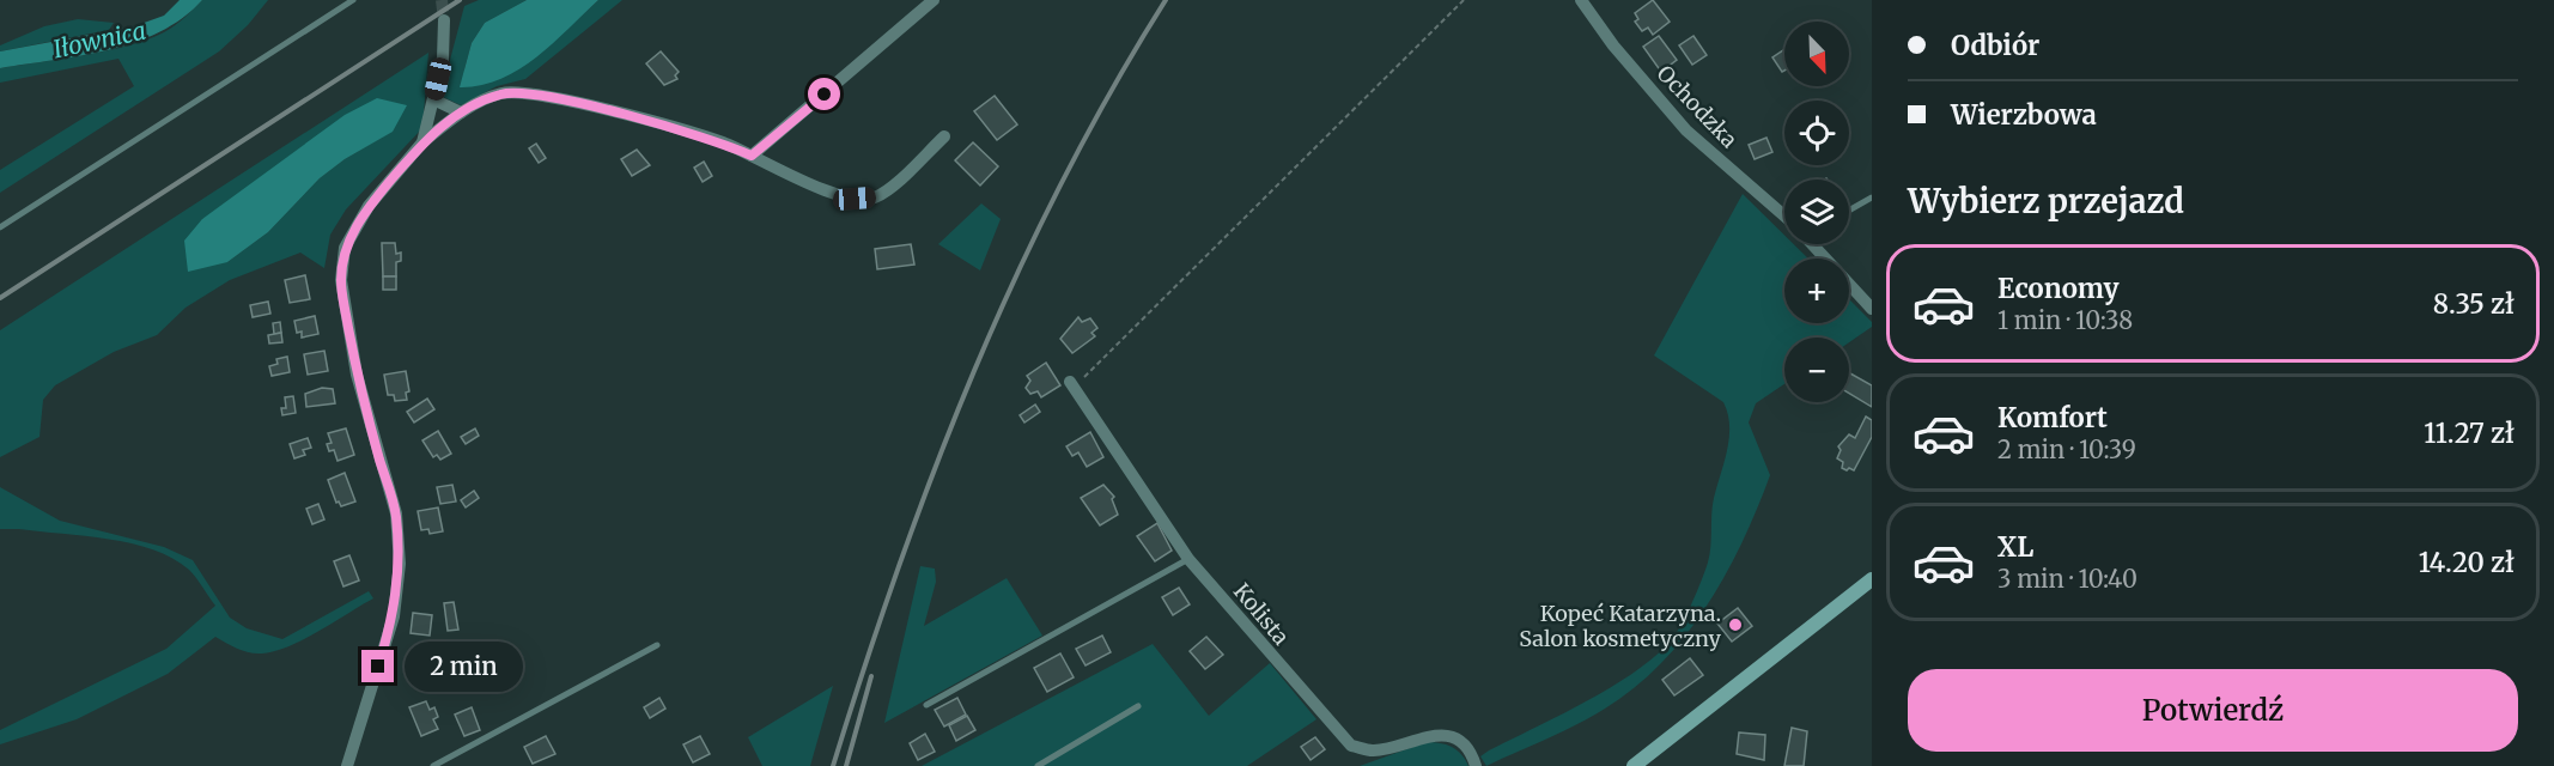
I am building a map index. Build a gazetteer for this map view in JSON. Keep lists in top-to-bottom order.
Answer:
{
  "streets": {
    "street": ["Ochodzka", "Kolista"]
  },
  "water": ["Iłownica"],
  "places": ["Kopeć Katarzyna. Salon kosmetyczny"],
  "north": "bottom right",
  "page": {
    "banner": ["Odbiór", "Wierzbowa"],
    "map_buttons": ["+", "−"],
    "heading": "Wybierz przejazd",
    "list": [
      {
        "name": "Economy",
        "note": "1 min · 10:38",
        "value": "8.35 zł"
      },
      {
        "name": "Komfort",
        "note": "2 min · 10:39",
        "value": "11.27 zł"
      },
      {
        "name": "XL",
        "note": "3 min · 10:40",
        "value": "14.20 zł"
      }
    ],
    "bubble": "2 min",
    "buttons": "Potwierdź"
  }
}
